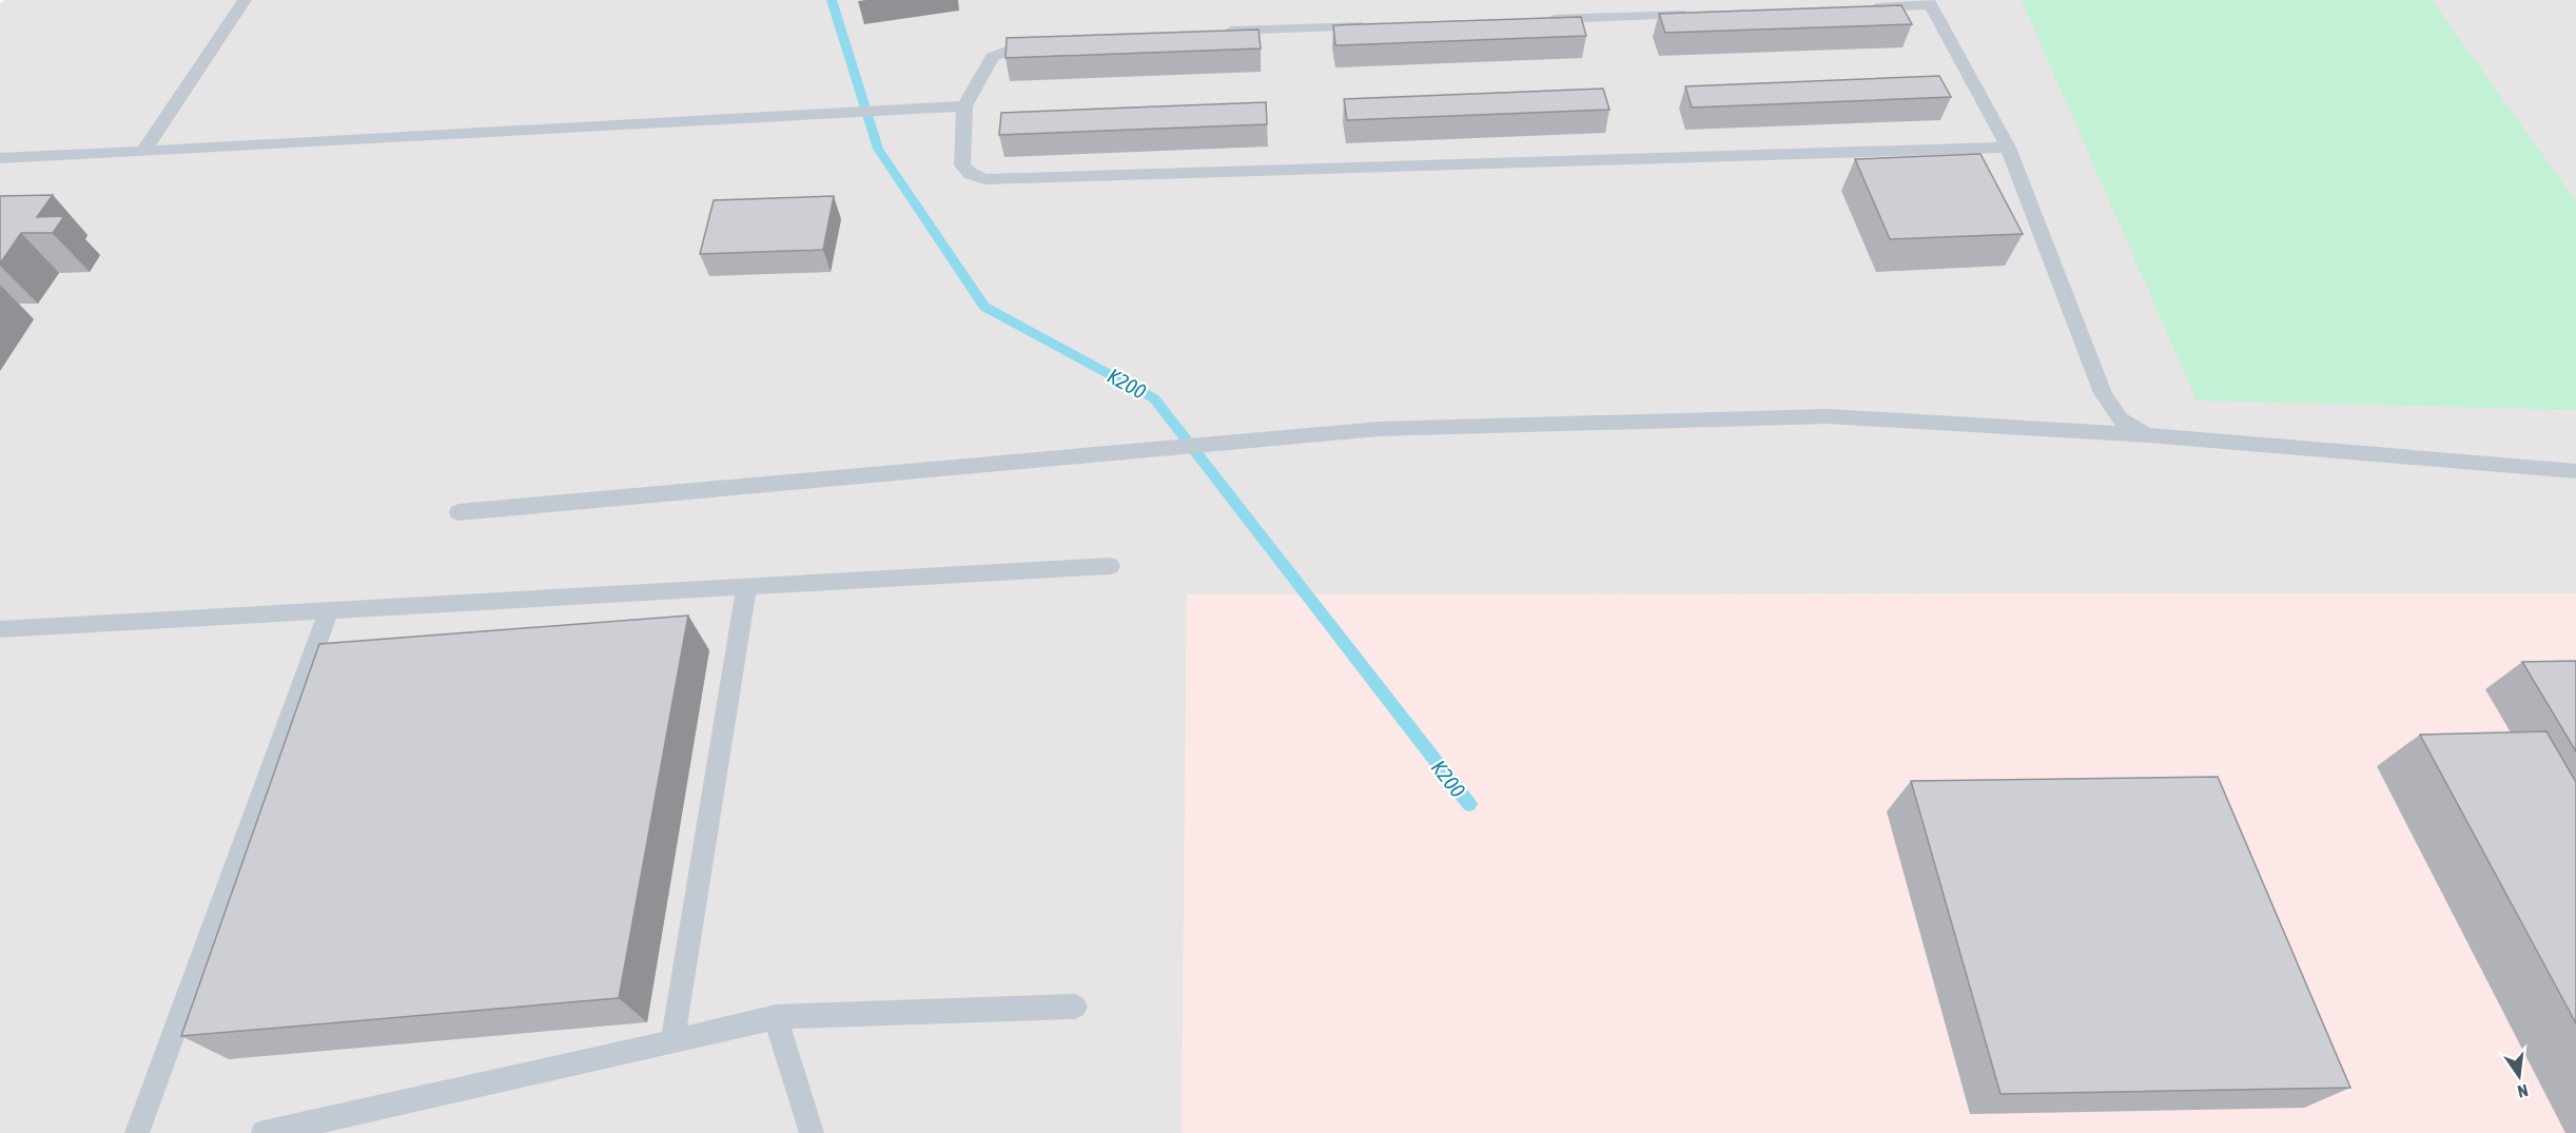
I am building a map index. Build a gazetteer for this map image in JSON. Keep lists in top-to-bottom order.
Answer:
{
  "water": ["K200"],
  "north": "bottom"
}
